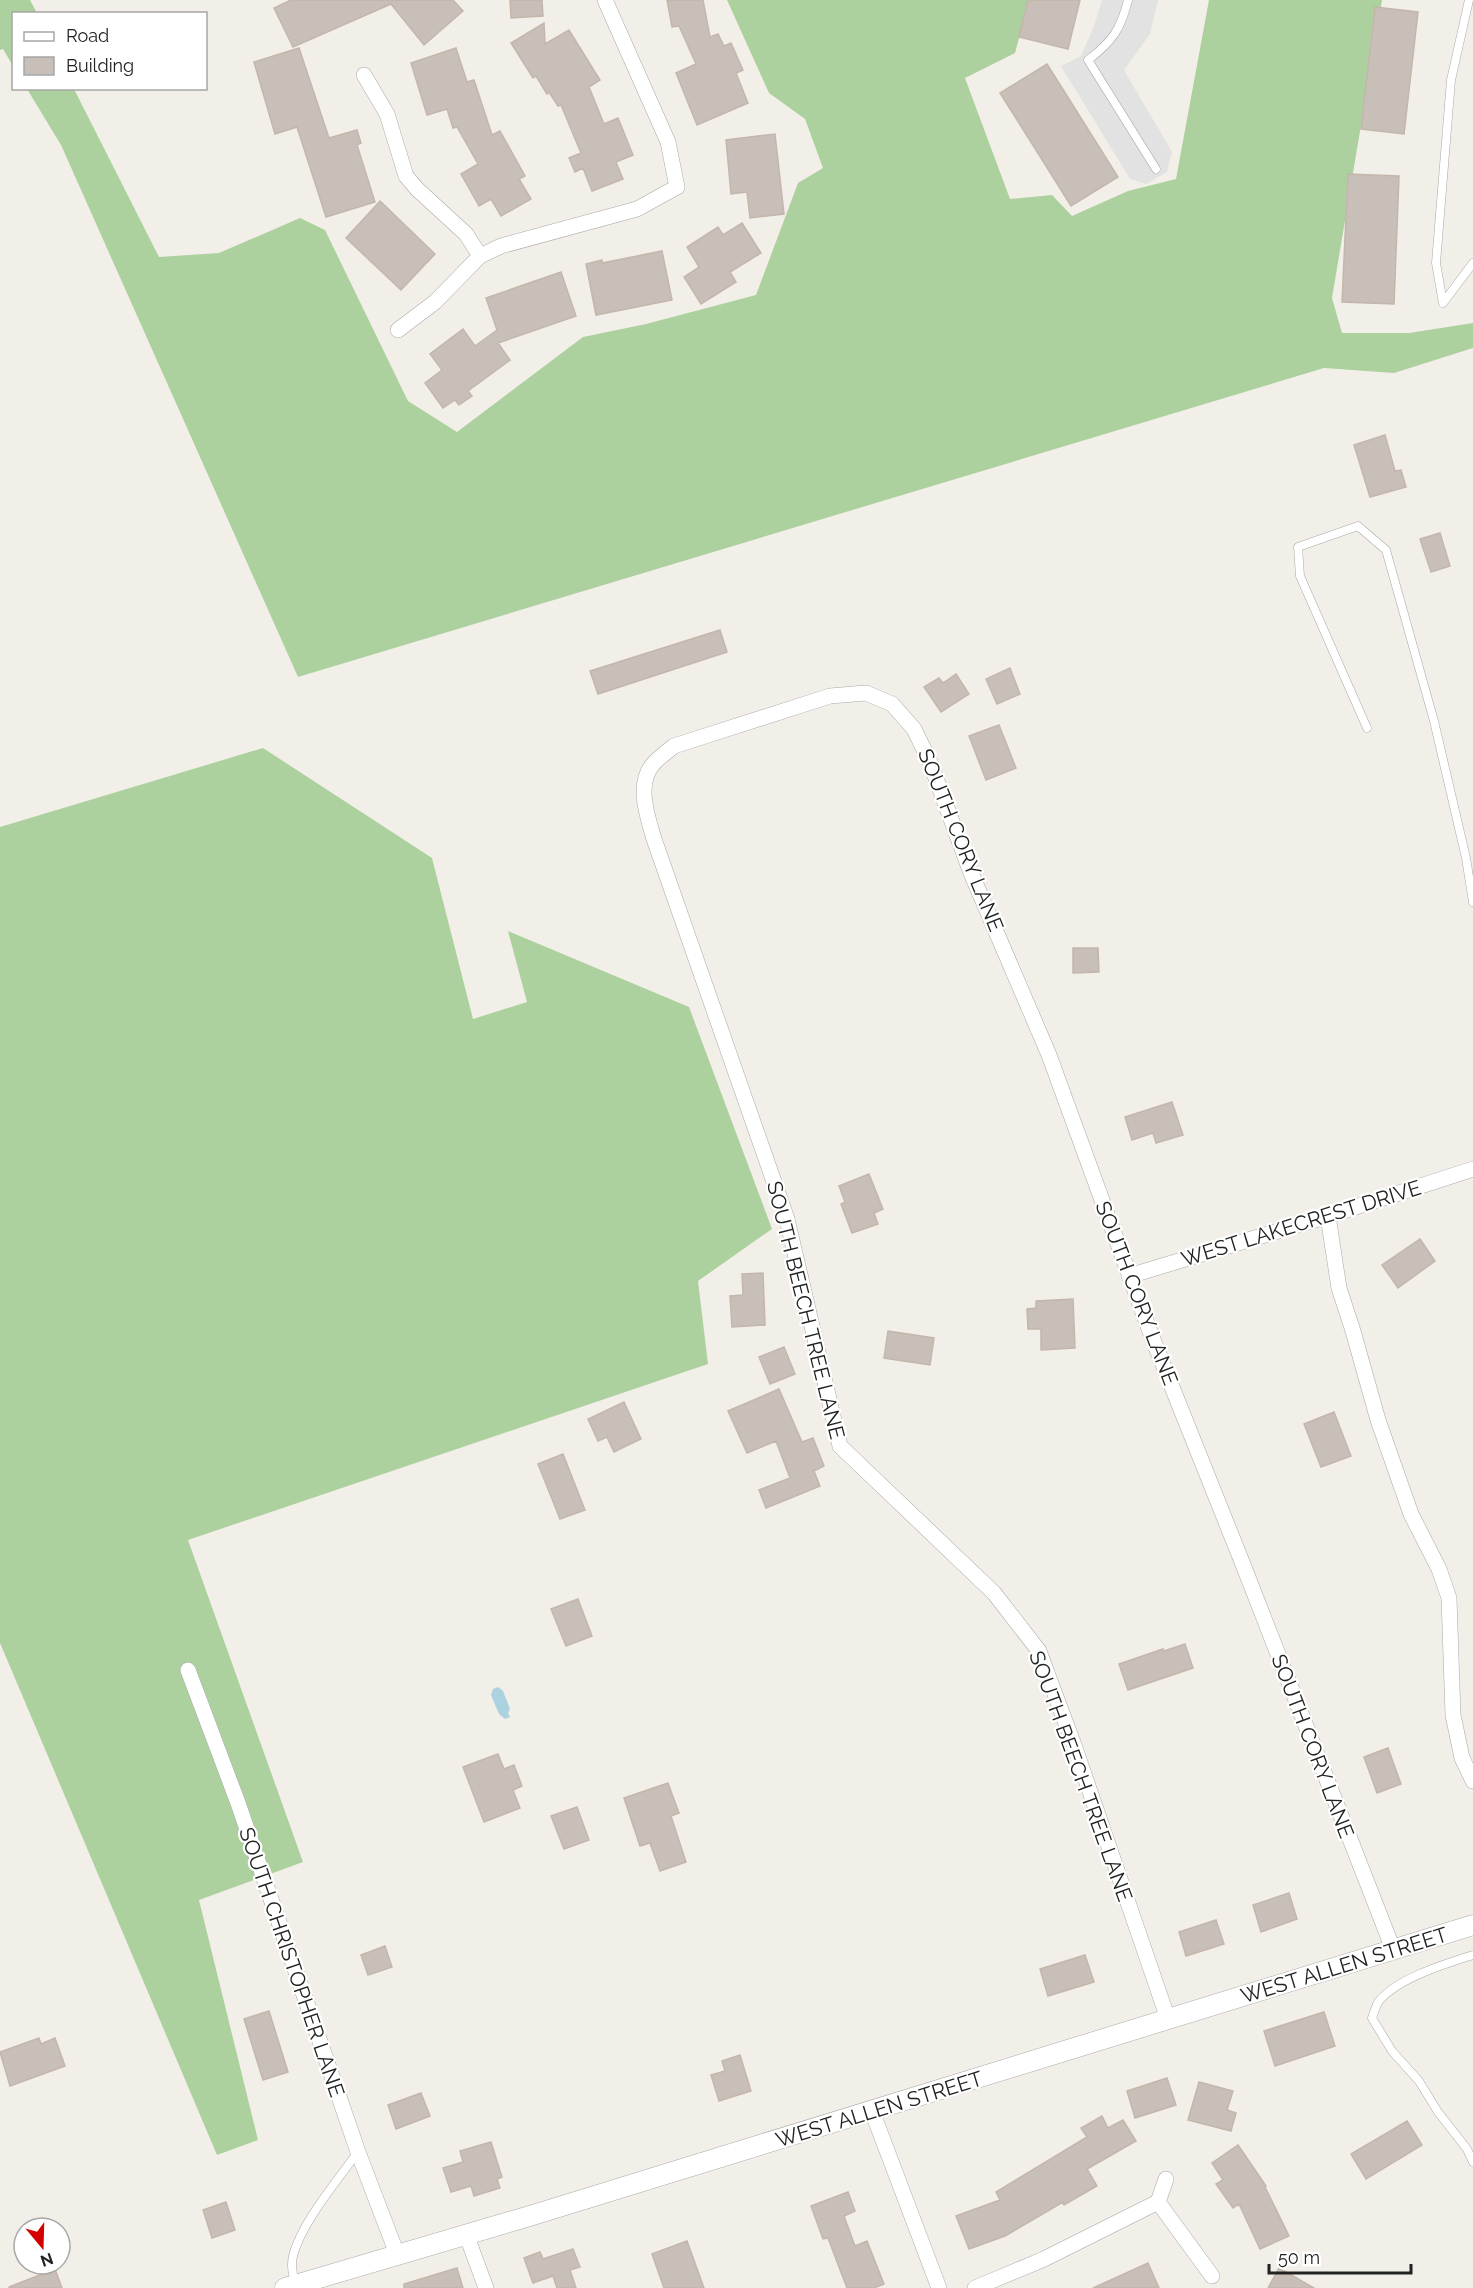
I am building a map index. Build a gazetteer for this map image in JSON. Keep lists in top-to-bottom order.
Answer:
{
  "streets": {
    "street": [
      "SOUTH CORY LANE",
      "WEST LAKECREST DRIVE",
      "SOUTH BEECH TREE LANE",
      "SOUTH CHRISTOPHER LANE",
      "WEST ALLEN STREET"
    ]
  },
  "crossings": [
    ["SOUTH CORY LANE", "WEST LAKECREST DRIVE"],
    ["SOUTH CORY LANE", "SOUTH BEECH TREE LANE"],
    ["SOUTH CORY LANE", "WEST ALLEN STREET"],
    ["SOUTH BEECH TREE LANE", "WEST ALLEN STREET"],
    ["SOUTH CHRISTOPHER LANE", "WEST ALLEN STREET"]
  ],
  "legend": ["Road", "Building"],
  "scale_bar": "50 m",
  "north": "bottom"
}
